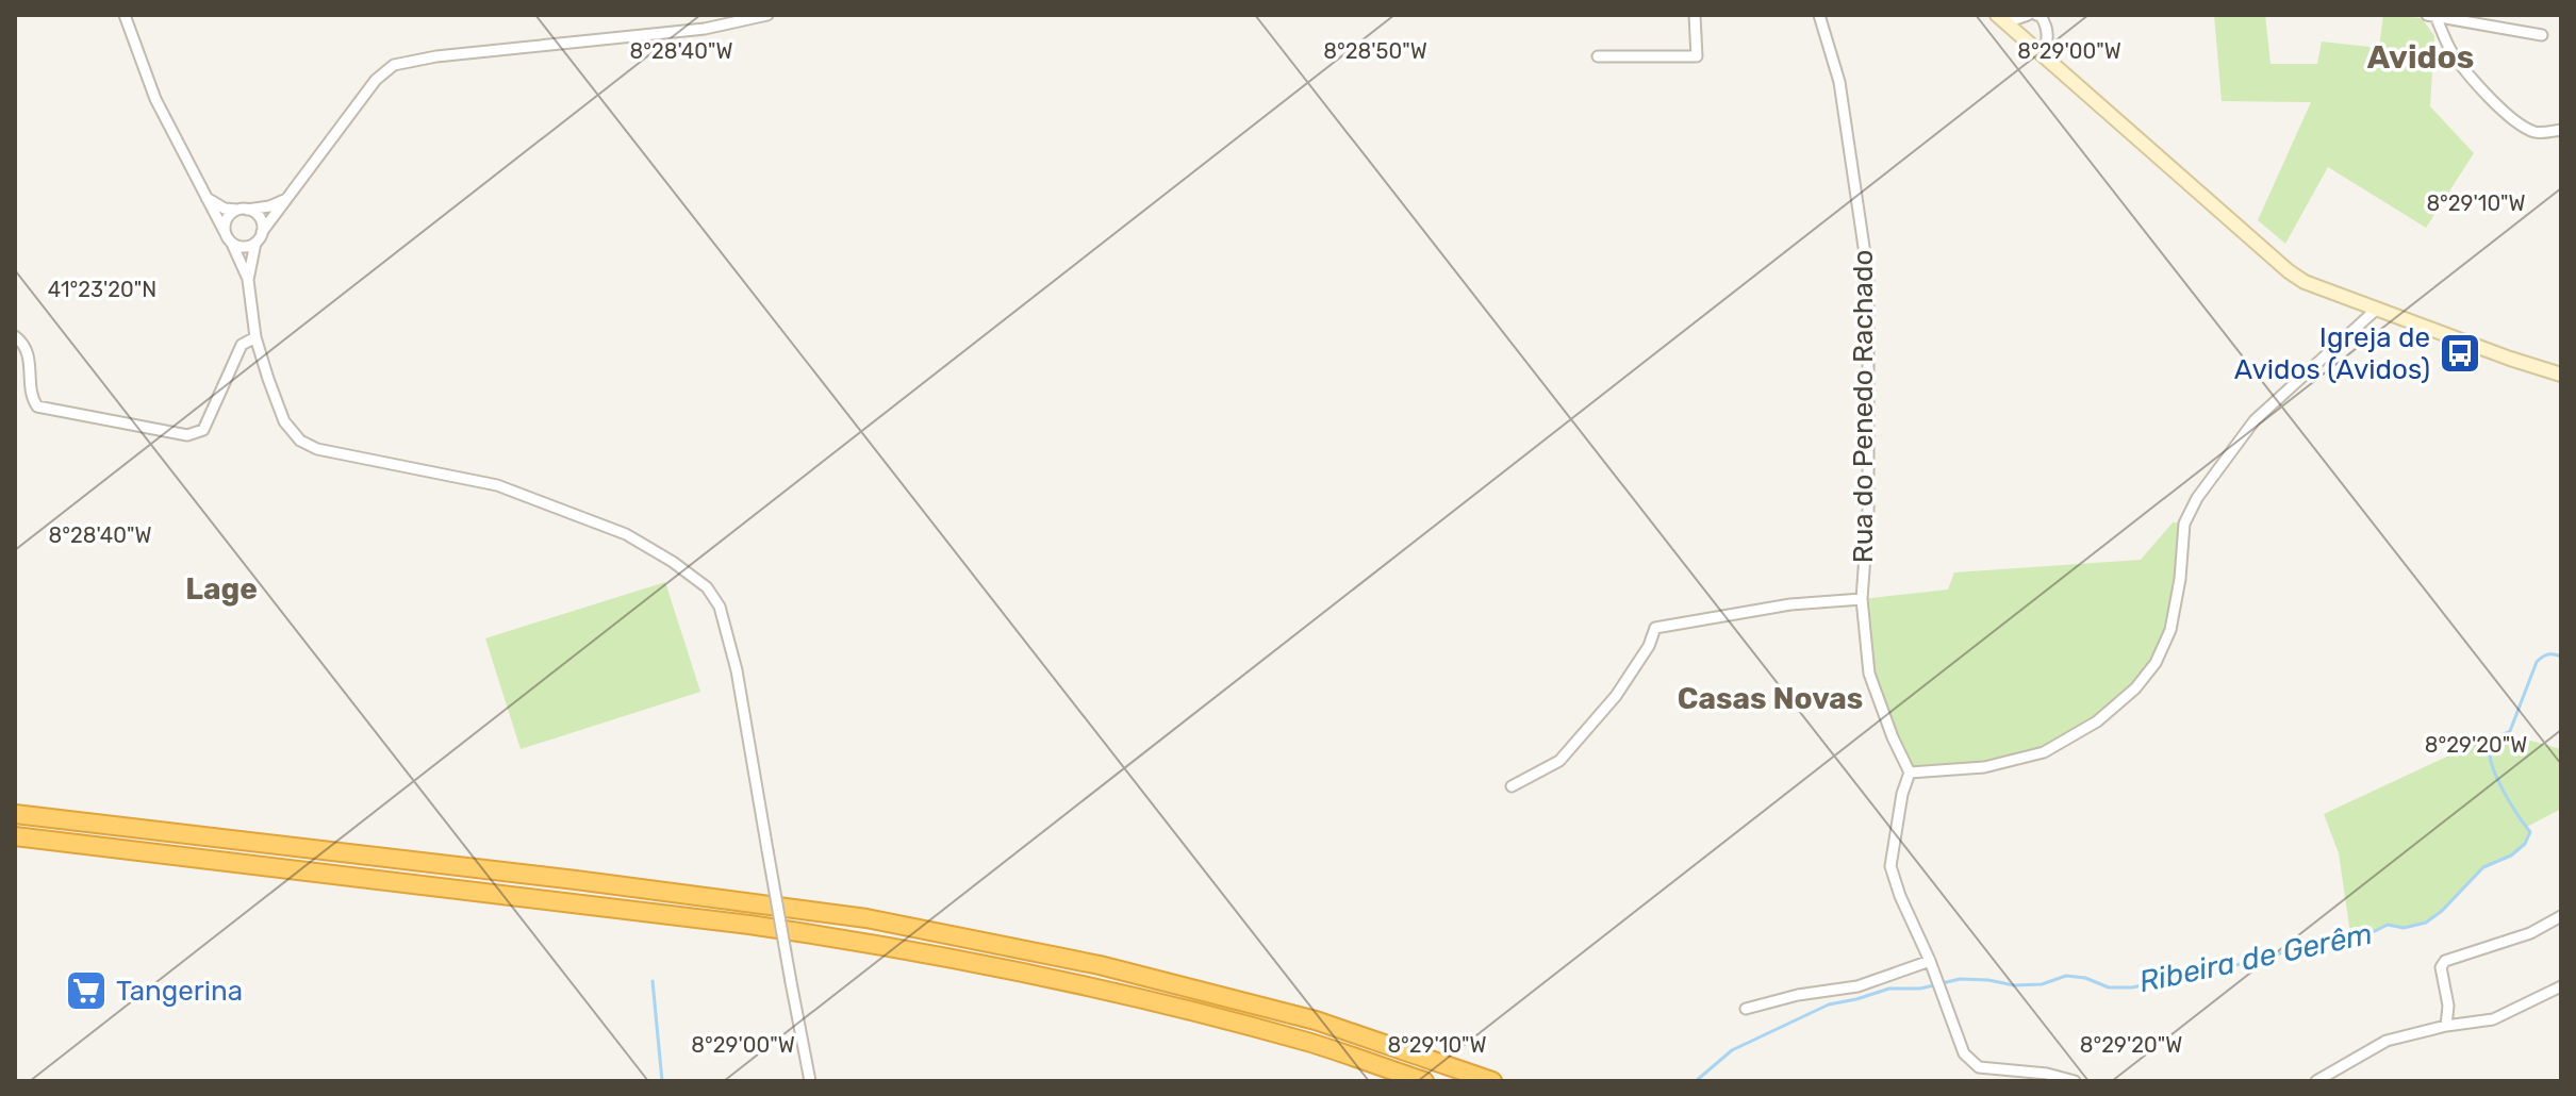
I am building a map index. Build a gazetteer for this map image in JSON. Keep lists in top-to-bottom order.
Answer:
{
  "streets": {
    "street": ["Rua do Penedo Rachado"]
  },
  "districts": ["Avidos", "Lage", "Casas Novas"],
  "water": ["Ribeira de Gerêm"],
  "places": {
    "bus stop": ["Igreja de Avidos (Avidos)"],
    "supermarket": ["Tangerina"]
  },
  "coordinates": [
    "8°28'40\"W",
    "8°28'50\"W",
    "8°29'00\"W",
    "8°29'10\"W",
    "41°23'20\"N",
    "8°29'20\"W"
  ]
}
